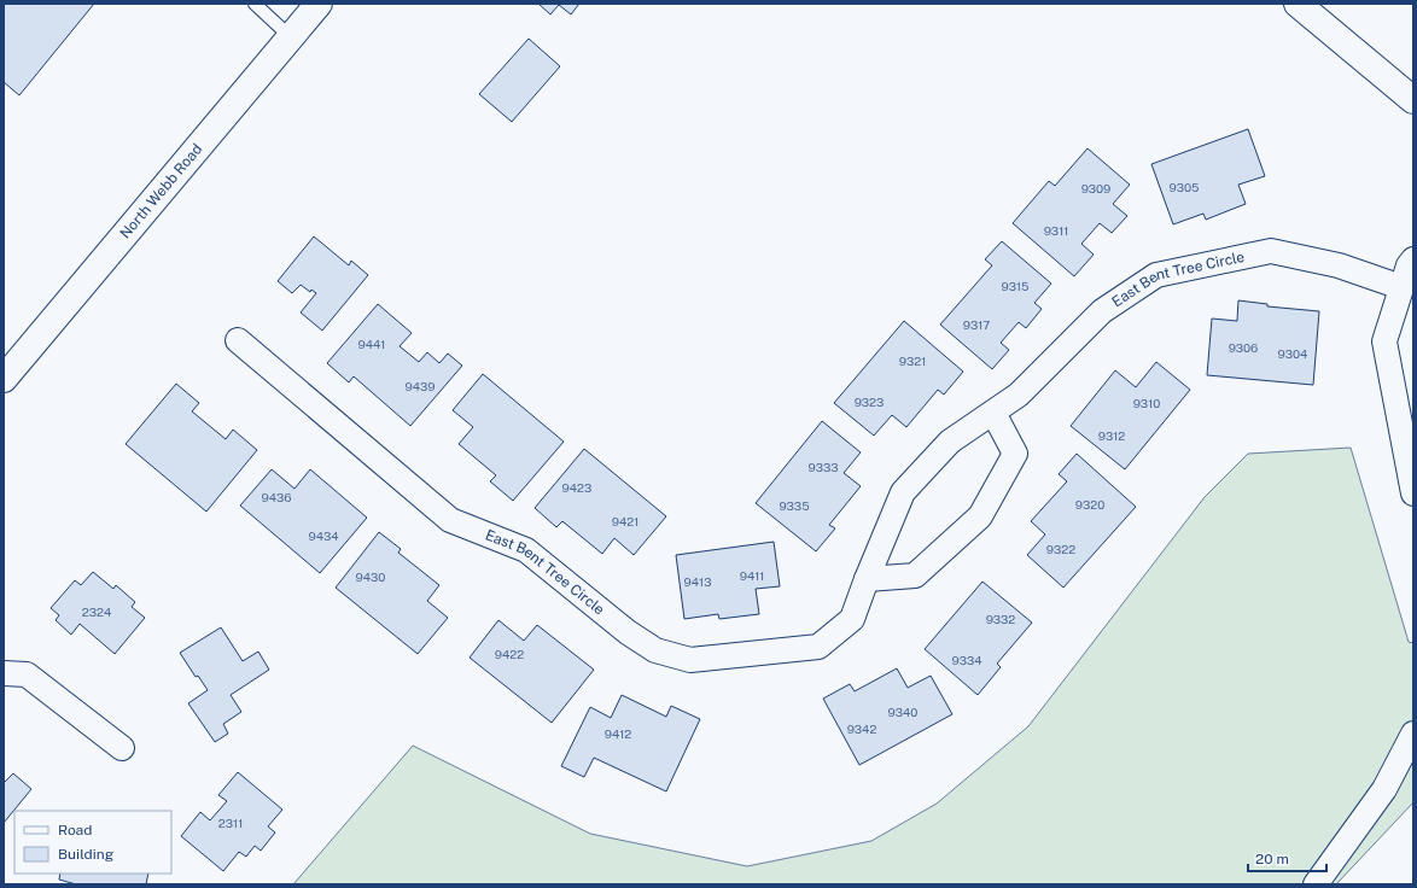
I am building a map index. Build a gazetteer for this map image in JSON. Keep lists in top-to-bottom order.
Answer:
{
  "streets": {
    "main road": ["North Webb Road"],
    "street": ["East Bent Tree Circle"]
  },
  "house_numbers": [
    "9305",
    "9309",
    "9311",
    "9315",
    "9317",
    "9441",
    "9306",
    "9304",
    "9321",
    "9439",
    "9323",
    "9310",
    "9312",
    "9333",
    "9423",
    "9436",
    "9320",
    "9335",
    "9421",
    "9434",
    "9322",
    "9411",
    "9430",
    "9413",
    "2324",
    "9332",
    "9422",
    "9334",
    "9340",
    "9342",
    "9412",
    "2311"
  ],
  "legend": ["Road", "Building"],
  "scale_bar": "20 m"
}
